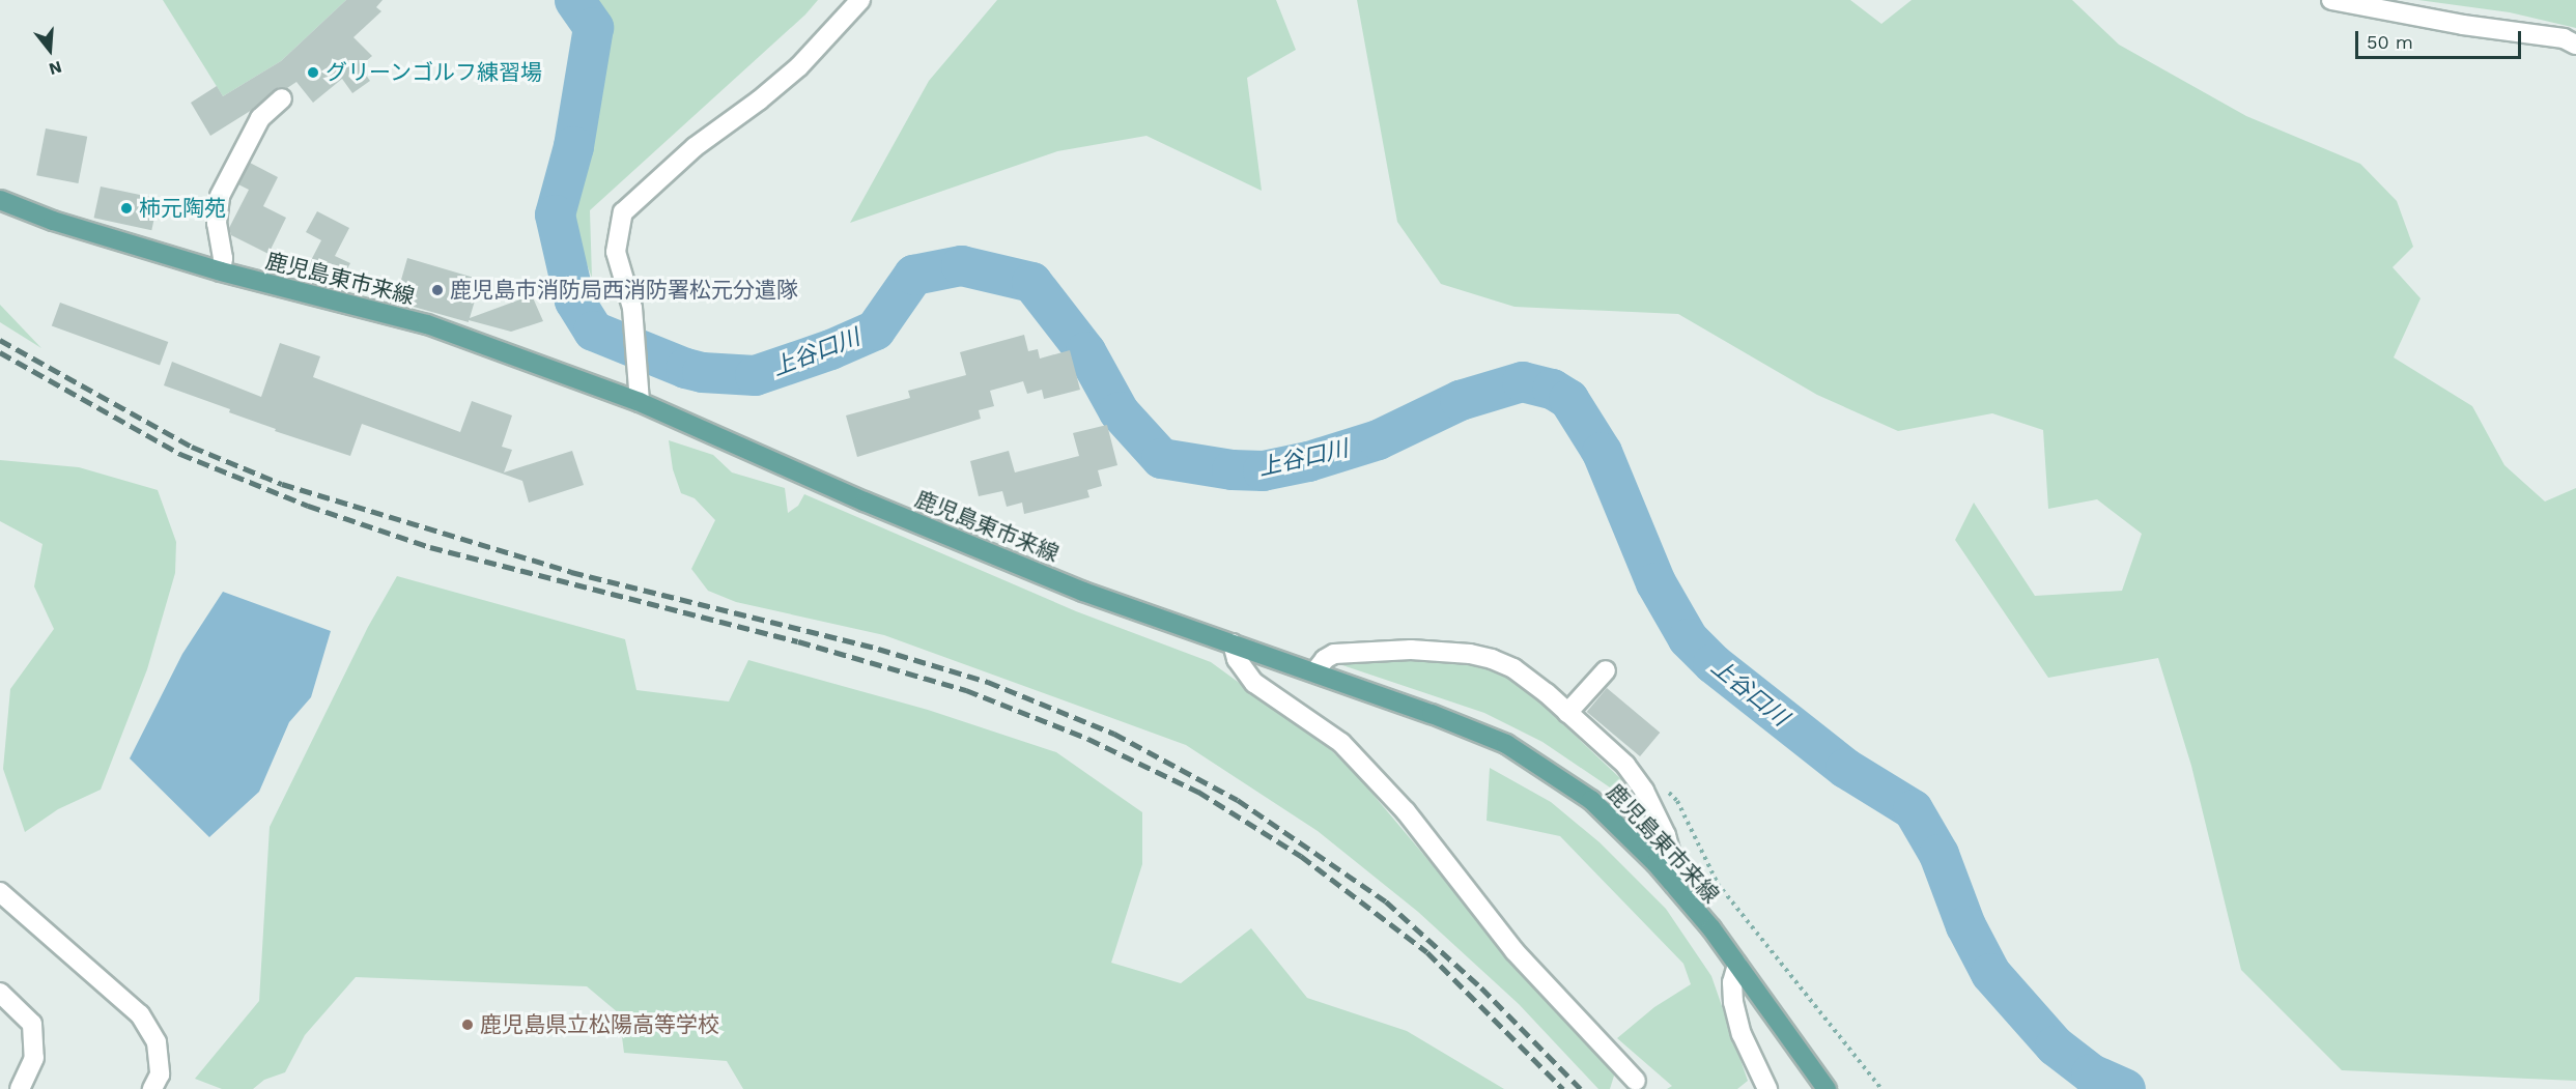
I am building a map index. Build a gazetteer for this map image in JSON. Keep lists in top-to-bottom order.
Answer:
{
  "streets": {
    "main road": ["鹿児島東市来線"]
  },
  "water": ["上谷口川"],
  "places": [
    "グリーンゴルフ練習場",
    "柿元陶苑",
    "鹿児島市消防局西消防署松元分遣隊",
    "鹿児島県立松陽高等学校"
  ],
  "scale_bar": "50 m",
  "north": "bottom"
}
